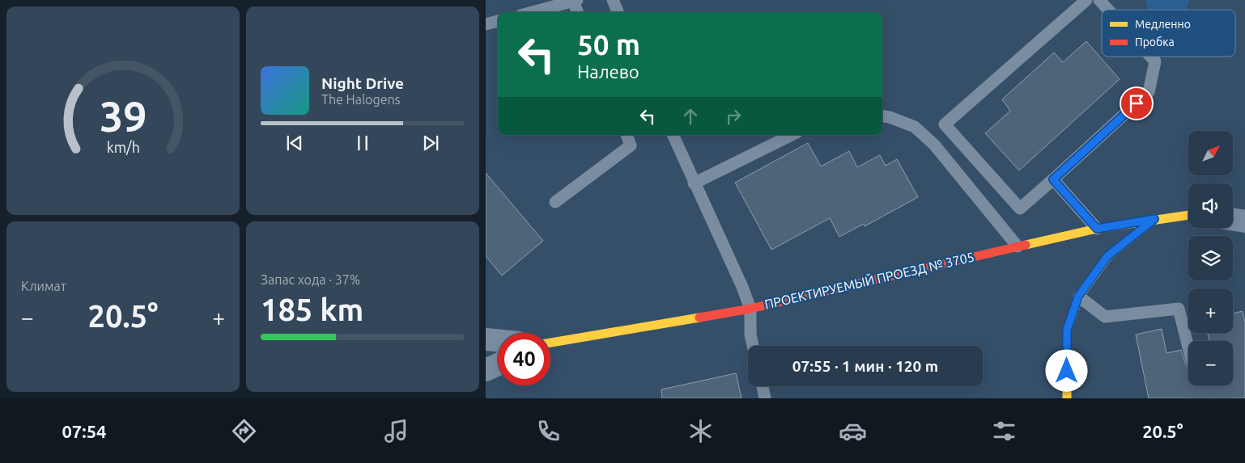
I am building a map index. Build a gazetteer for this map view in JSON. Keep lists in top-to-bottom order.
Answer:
{
  "streets": {
    "street": ["ПРОЕКТИРУЕМЫЙ ПРОЕЗД № 3705"]
  },
  "legend": ["Медленно", "Пробка"],
  "north": "top right",
  "page": {
    "turn": ["50 m", "Налево"],
    "song": ["Night Drive", "The Halogens"],
    "map_buttons": ["+", "−"],
    "tile": [
      "Климат",
      ["Запас хода · 37%", "185 km"]
    ],
    "heat": ["−", "20.5°", "+"],
    "limit": "40",
    "trip": "07:55 · 1 мин · 120 m",
    "tabs": ["07:54", "20.5°"],
    "gauge": ["39", "km/h"]
  }
}
